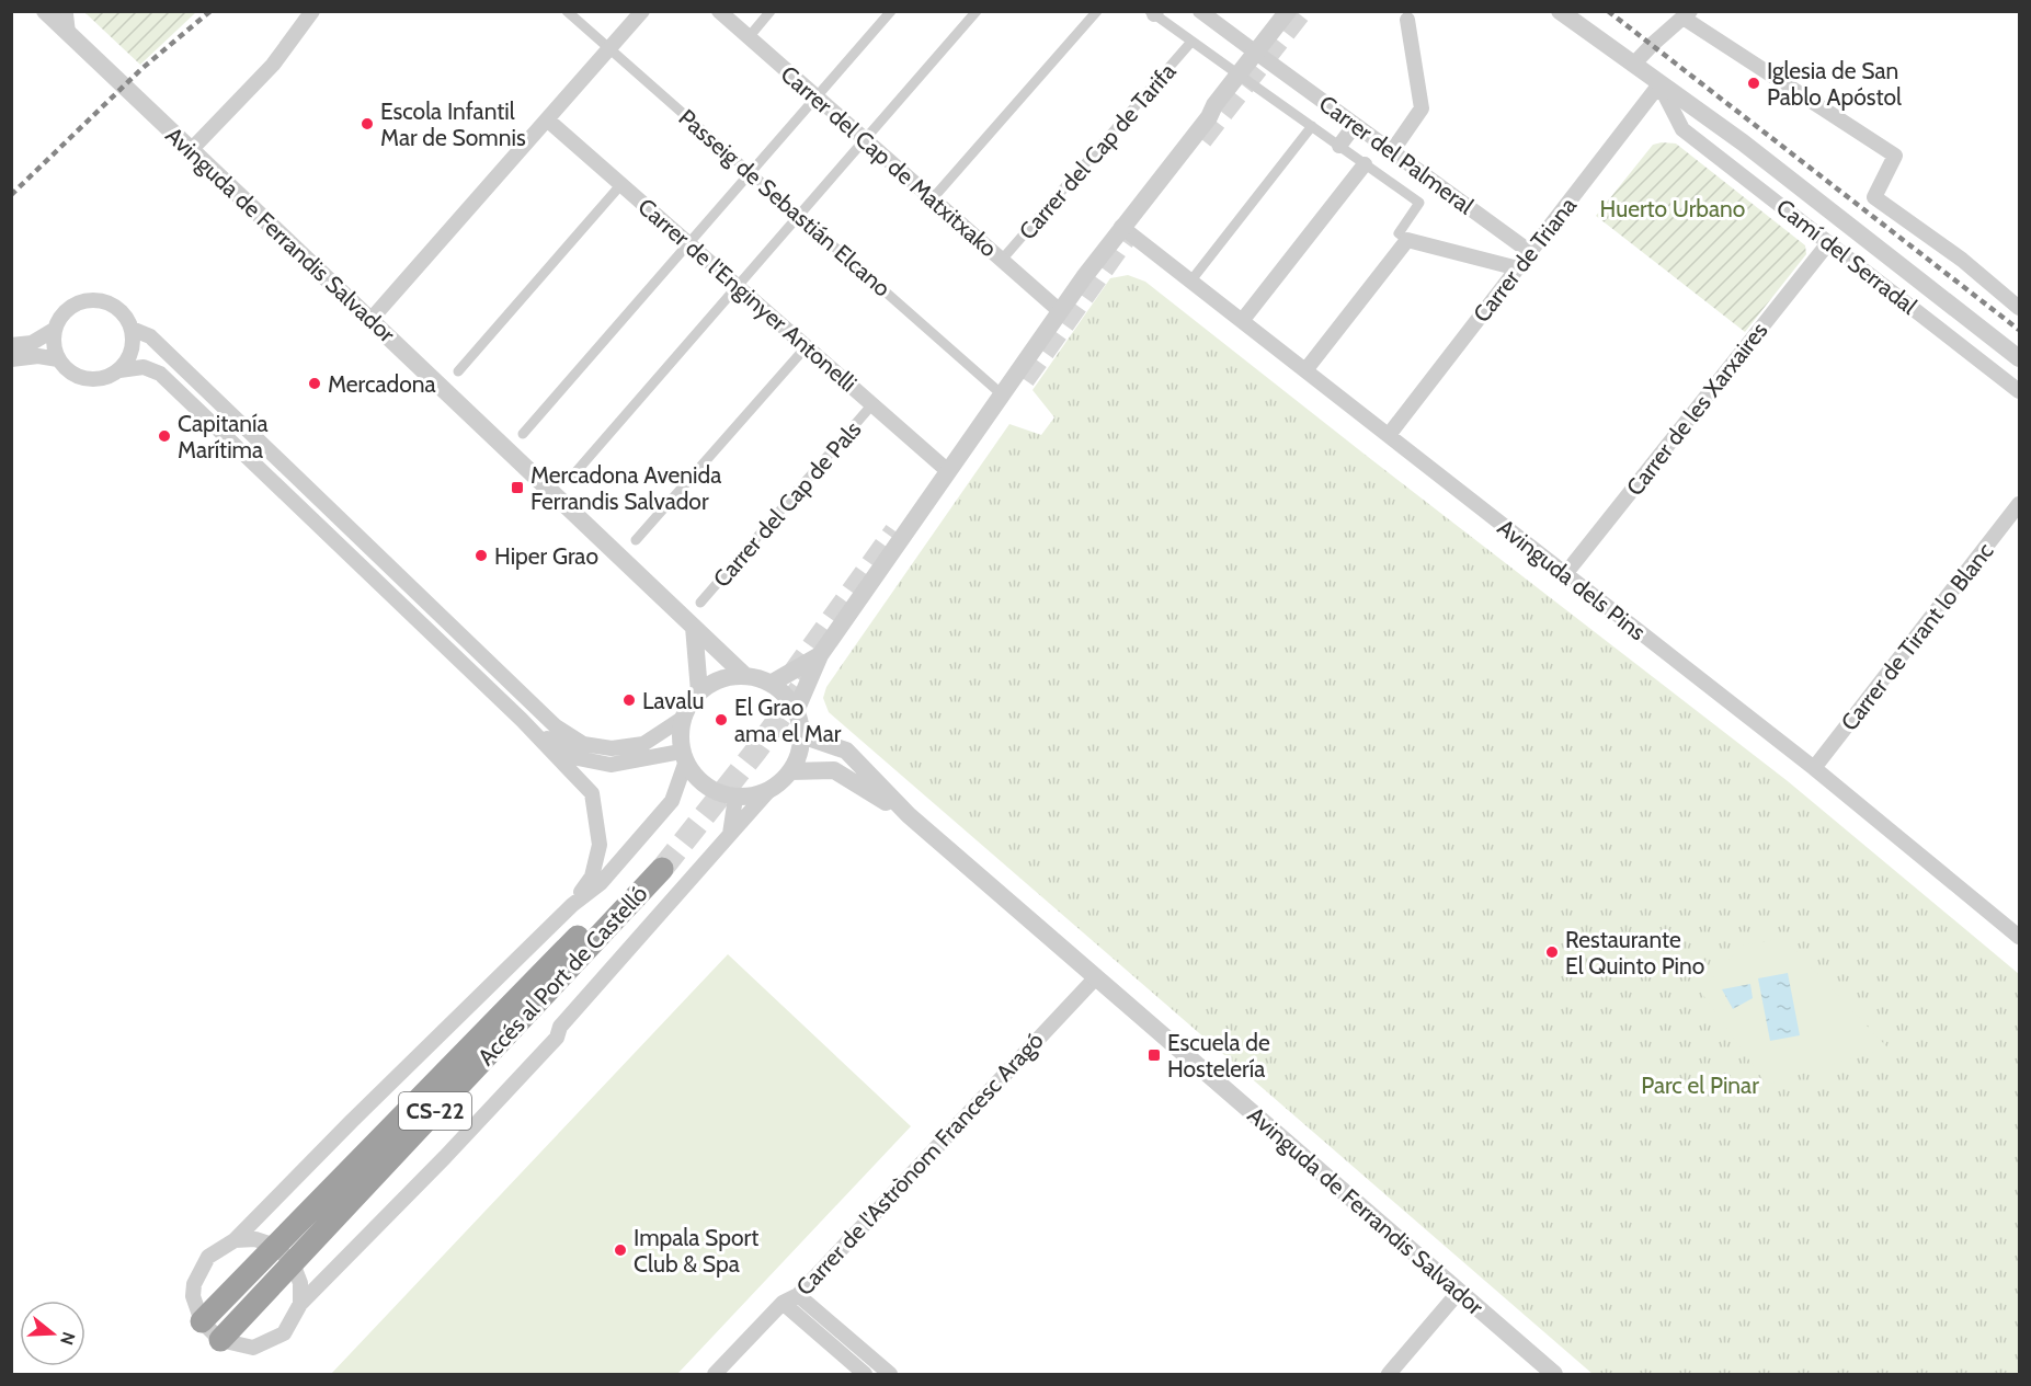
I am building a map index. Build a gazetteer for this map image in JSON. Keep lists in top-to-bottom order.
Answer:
{
  "streets": {
    "highway": ["Accés al Port de Castelló", "CS-22"],
    "street": [
      "Carrer del Cap de Tarifa",
      "Carrer del Palmeral",
      "Carrer del Cap de Matxitxako",
      "Passeig de Sebastián Elcano",
      "Avinguda de Ferrandis Salvador",
      "Camí del Serradal",
      "Carrer de Triana",
      "Carrer de l'Enginyer Antonelli",
      "Carrer de les Xarxaires",
      "Carrer del Cap de Pals",
      "Avinguda dels Pins",
      "Carrer de Tirant lo Blanc",
      "Carrer de l'Astrònom Francesc Aragó"
    ]
  },
  "crossings": [
    ["Carrer del Cap de Tarifa", "Carrer del Palmeral"],
    ["Carrer del Cap de Tarifa", "Carrer del Cap de Matxitxako"],
    ["Carrer del Palmeral", "Carrer de Triana"],
    ["Avinguda de Ferrandis Salvador", "Carrer de l'Astrònom Francesc Aragó"],
    ["Camí del Serradal", "Carrer de Triana"],
    ["Camí del Serradal", "Carrer de les Xarxaires"],
    ["Carrer de Triana", "Avinguda dels Pins"],
    ["Carrer de l'Enginyer Antonelli", "Carrer del Cap de Pals"],
    ["Carrer de les Xarxaires", "Avinguda dels Pins"],
    ["Avinguda dels Pins", "Carrer de Tirant lo Blanc"]
  ],
  "parks": ["Huerto Urbano", "Parc el Pinar"],
  "places": {
    "other": [
      "Iglesia de San Pablo Apóstol",
      "Escola Infantil Mar de Somnis",
      "Mercadona",
      "Capitanía Marítima",
      "Hiper Grao",
      "Lavalu",
      "El Grao ama el Mar",
      "Restaurante El Quinto Pino",
      "Impala Sport Club & Spa"
    ],
    "transit": ["Mercadona Avenida Ferrandis Salvador", "Escuela de Hostelería"]
  },
  "north": "right"
}
